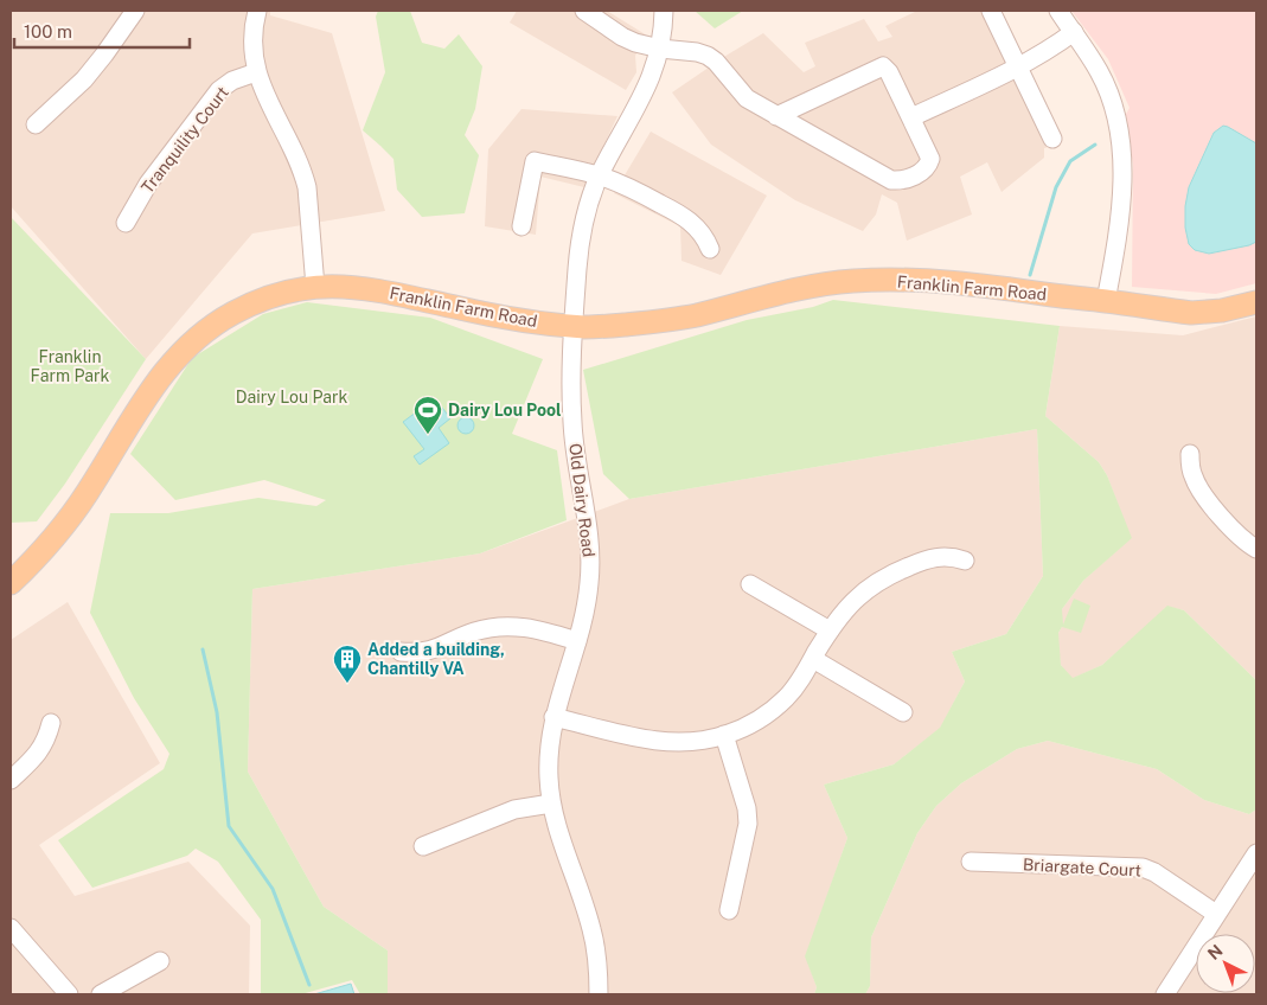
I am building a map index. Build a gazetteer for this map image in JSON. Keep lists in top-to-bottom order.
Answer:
{
  "streets": {
    "main road": ["Franklin Farm Road"],
    "street": ["Tranquility Court", "Old Dairy Road", "Briargate Court"]
  },
  "crossings": [
    ["Franklin Farm Road", "Old Dairy Road"]
  ],
  "parks": ["Franklin Farm Park", "Dairy Lou Park"],
  "places": {
    "sports": ["Dairy Lou Pool"],
    "building": ["Added a building, Chantilly VA"]
  },
  "scale_bar": "100 m",
  "north": "top left"
}
